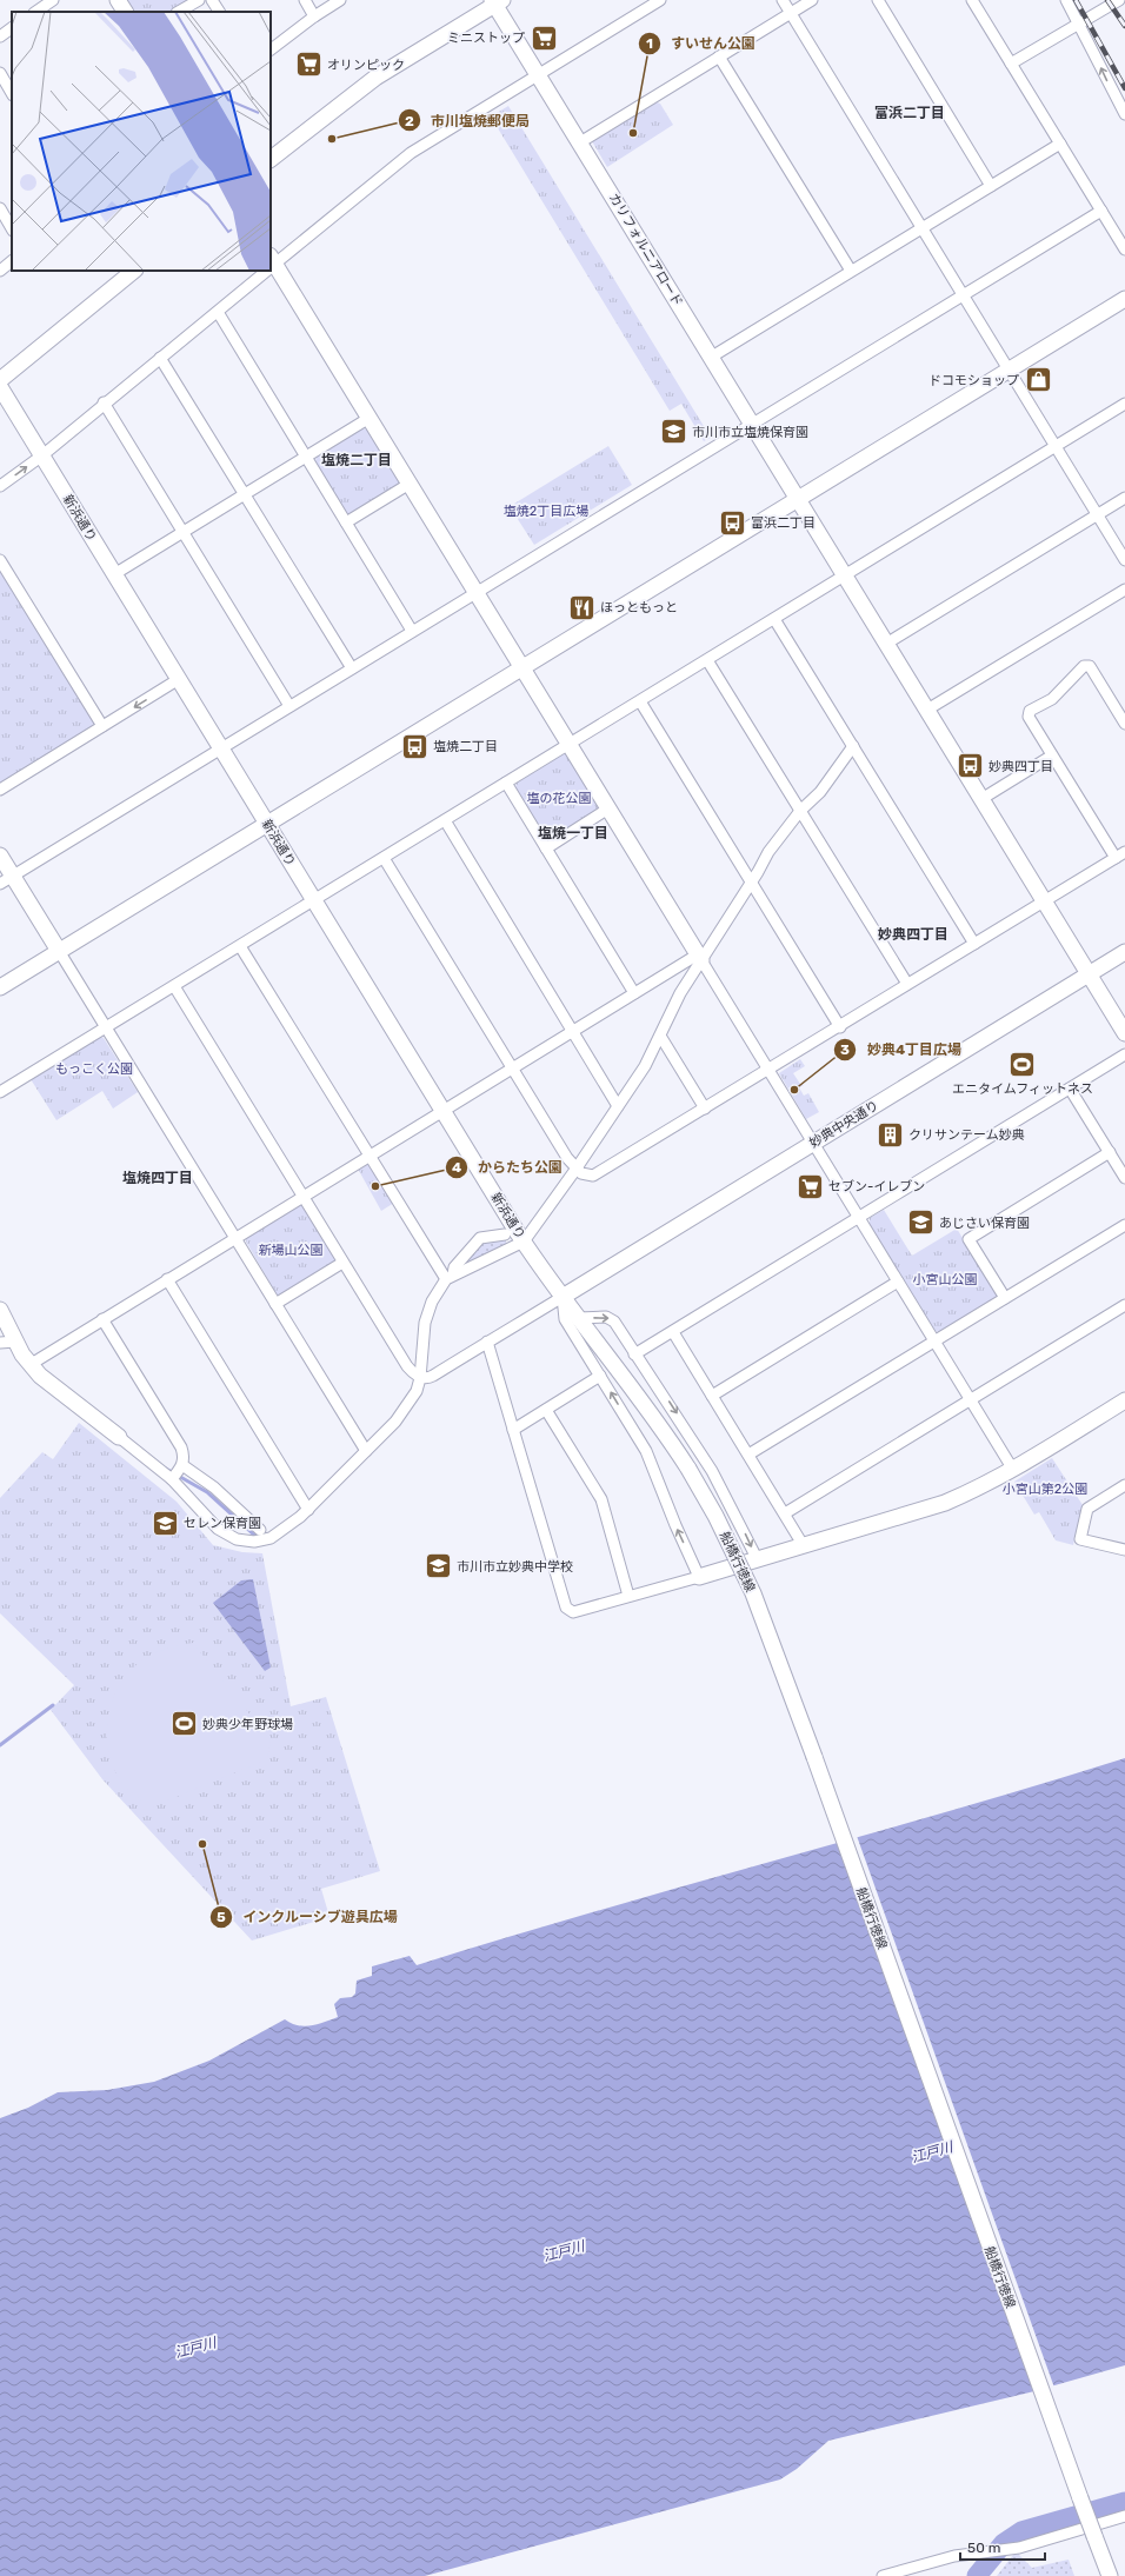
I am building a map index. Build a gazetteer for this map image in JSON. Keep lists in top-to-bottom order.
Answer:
{
  "streets": {
    "street": [
      "カリフォルニアロード",
      "新浜通り",
      "妙典中央通り",
      "船橋行徳線"
    ]
  },
  "crossings": [
    ["カリフォルニアロード", "妙典中央通り"],
    ["新浜通り", "妙典中央通り"],
    ["新浜通り", "船橋行徳線"],
    ["妙典中央通り", "船橋行徳線"]
  ],
  "districts": [
    "富浜二丁目",
    "塩焼二丁目",
    "塩焼一丁目",
    "妙典四丁目",
    "塩焼四丁目"
  ],
  "water": ["江戸川"],
  "parks": [
    "塩焼2丁目広場",
    "塩の花公園",
    "もっこく公園",
    "新場山公園",
    "小宮山公園",
    "小宮山第2公園"
  ],
  "places": {
    "supermarket": ["ミニストップ", "オリンピック", "セブン-イレブン"],
    "other": [
      "すいせん公園",
      "市川塩焼郵便局",
      "妙典4丁目広場",
      "からたち公園",
      "インクルーシブ遊具広場"
    ],
    "shop": ["ドコモショップ"],
    "school or university": [
      "市川市立塩焼保育園",
      "あじさい保育園",
      "セレン保育園",
      "市川市立妙典中学校"
    ],
    "bus stop": ["富浜二丁目", "塩焼二丁目", "妙典四丁目"],
    "restaurant": ["ほっともっと"],
    "sports": ["エニタイムフィットネス", "妙典少年野球場"],
    "building": ["クリサンテーム妙典"]
  },
  "scale_bar": "50 m"
}
